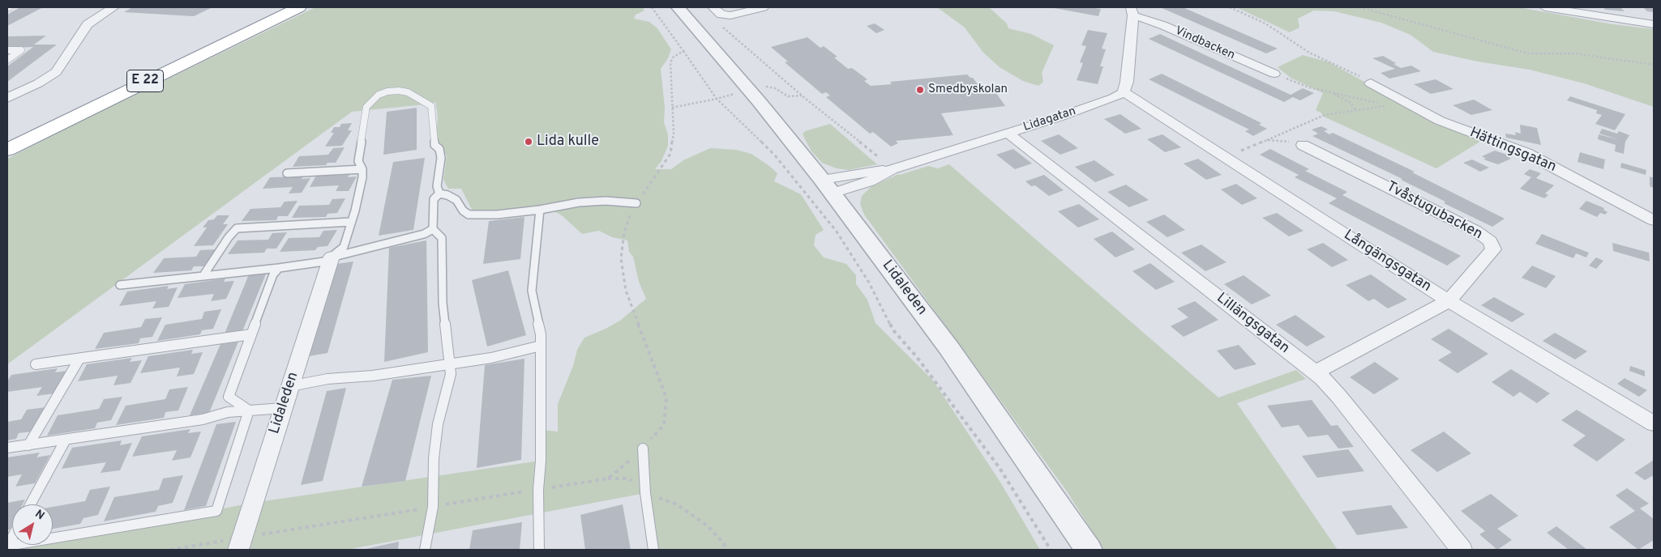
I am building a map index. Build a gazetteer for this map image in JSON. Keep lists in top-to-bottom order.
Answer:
{
  "streets": {
    "highway": ["E 22"],
    "street": [
      "Vindbacken",
      "Lidagatan",
      "Hättingsgatan",
      "Tvåstugubacken",
      "Långängsgatan",
      "Lidaleden",
      "Lillängsgatan"
    ]
  },
  "crossings": [
    ["Lidagatan", "Långängsgatan"],
    ["Lidagatan", "Lidaleden"],
    ["Lidagatan", "Lillängsgatan"],
    ["Tvåstugubacken", "Långängsgatan"],
    ["Tvåstugubacken", "Lillängsgatan"]
  ],
  "places": ["Smedbyskolan", "Lida kulle"],
  "north": "top right"
}
